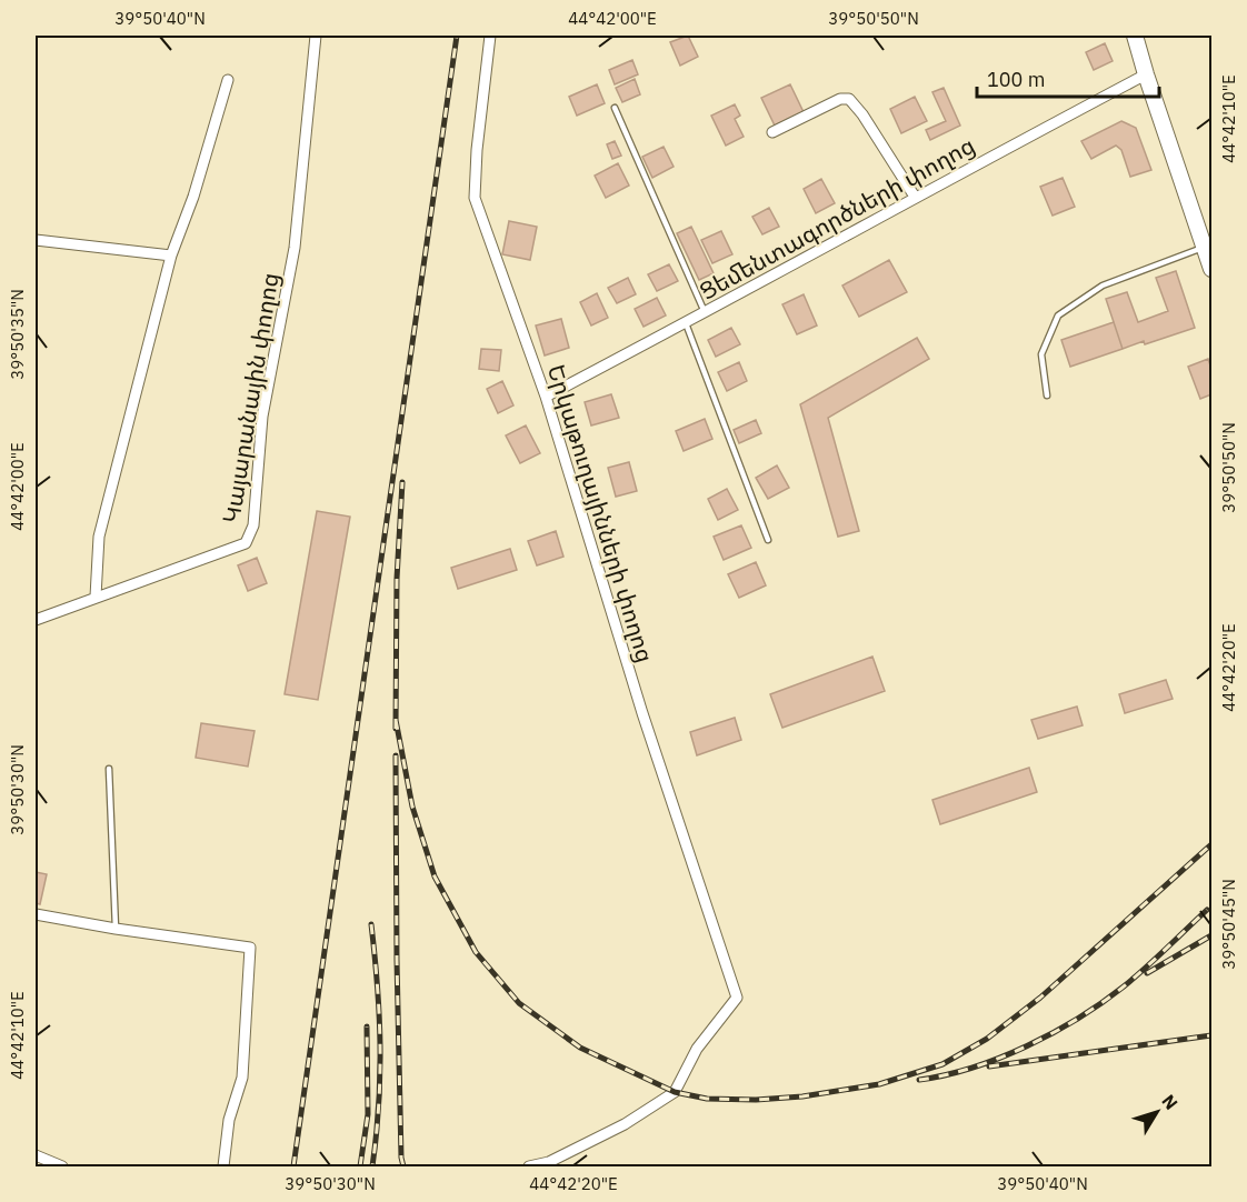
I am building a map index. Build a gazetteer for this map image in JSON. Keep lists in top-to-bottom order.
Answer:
{
  "streets": {
    "street": ["Ցեմենտագործների փողոց", "Կայարանային փողոց", "Երկաթուղայինների փողոց"]
  },
  "crossings": [
    ["Ցեմենտագործների փողոց", "Երկաթուղայինների փողոց"]
  ],
  "scale_bar": "100 m",
  "north": "top right",
  "coordinates": [
    "39°50'40\"N",
    "44°42'00\"E",
    "39°50'50\"N",
    "44°42'10\"E",
    "39°50'35\"N",
    "44°42'20\"E",
    "39°50'30\"N",
    "39°50'45\"N"
  ]
}
